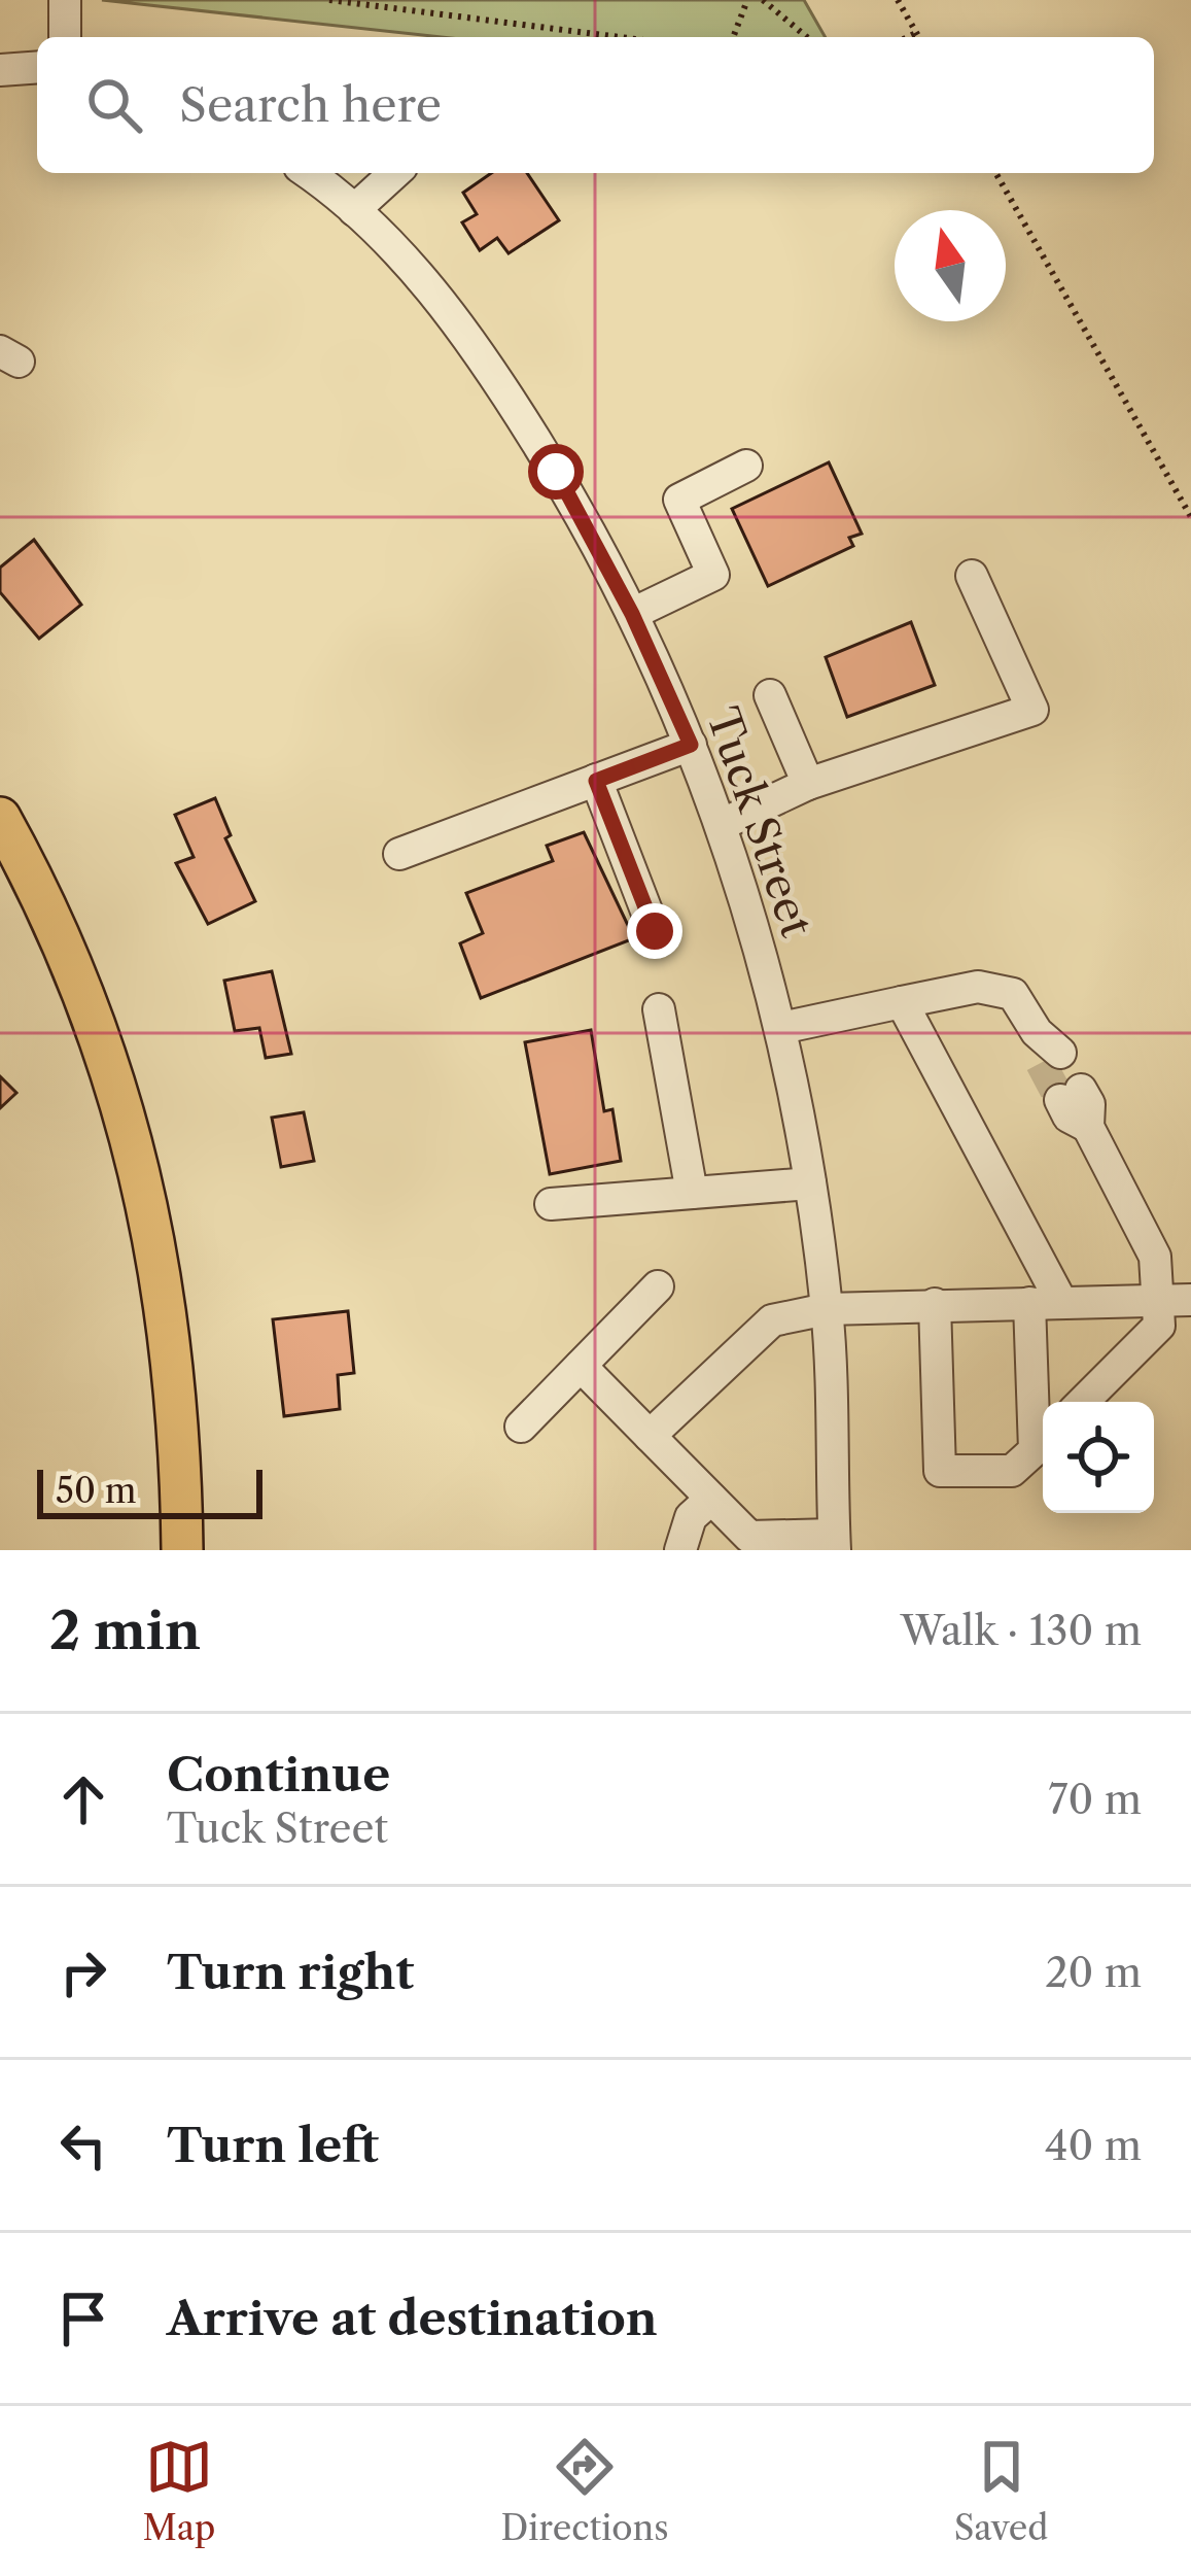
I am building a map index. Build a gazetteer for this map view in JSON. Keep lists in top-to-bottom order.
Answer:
{
  "streets": {
    "street": ["Tuck Street"]
  },
  "scale_bar": "50 m",
  "north": "top",
  "page": {
    "search": "Search here",
    "scale": "50 m",
    "heading": ["2 min", "Walk · 130 m"],
    "list": [
      ["Continue", "Tuck Street", "70 m"],
      ["Turn right", "20 m"],
      ["Turn left", "40 m"],
      "Arrive at destination"
    ],
    "nav": ["Map", "Directions", "Saved"]
  }
}
